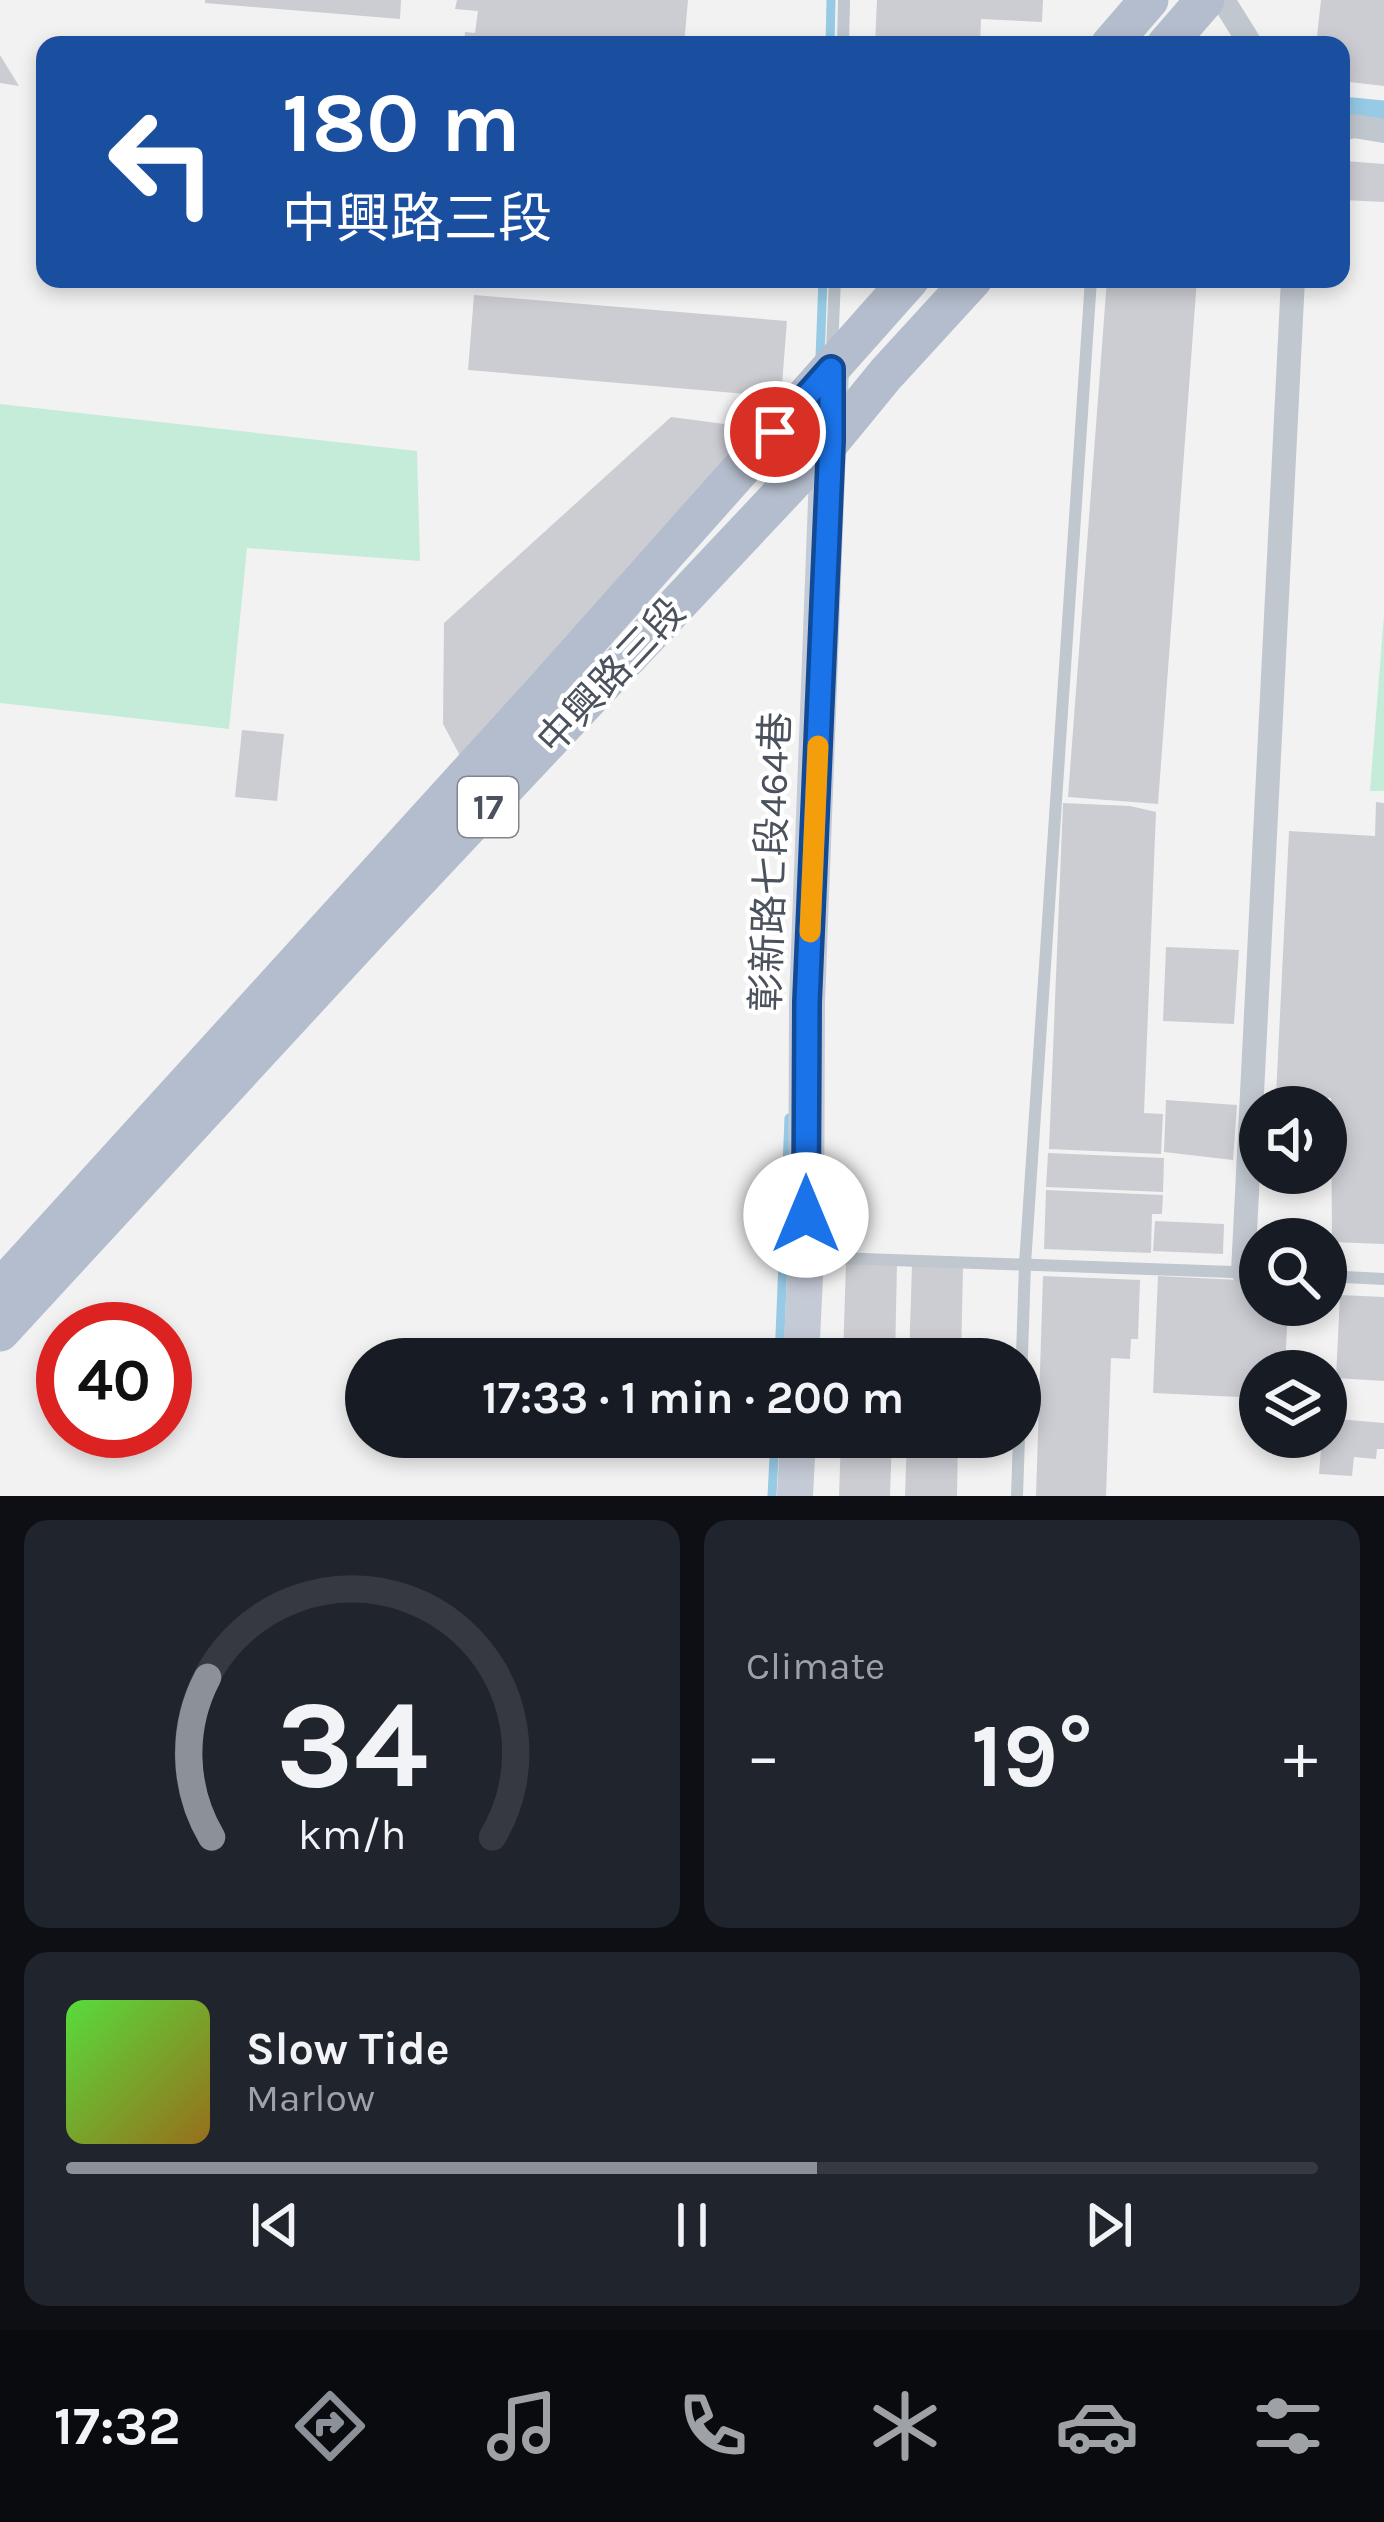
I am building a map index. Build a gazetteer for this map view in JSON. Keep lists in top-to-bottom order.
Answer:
{
  "streets": {
    "main road": ["中興路三段", "17"],
    "street": ["彰新路七段464巷"]
  },
  "crossings": [
    ["中興路三段", "彰新路七段464巷"]
  ],
  "page": {
    "turn": ["180 m", "中興路三段"],
    "limit": "40",
    "trip": "17:33 · 1 min · 200 m",
    "tile": "Climate",
    "heat": ["−", "19°", "+"],
    "song": ["Slow Tide", "Marlow"],
    "tabs": "17:32",
    "gauge": ["34", "km/h"]
  }
}
